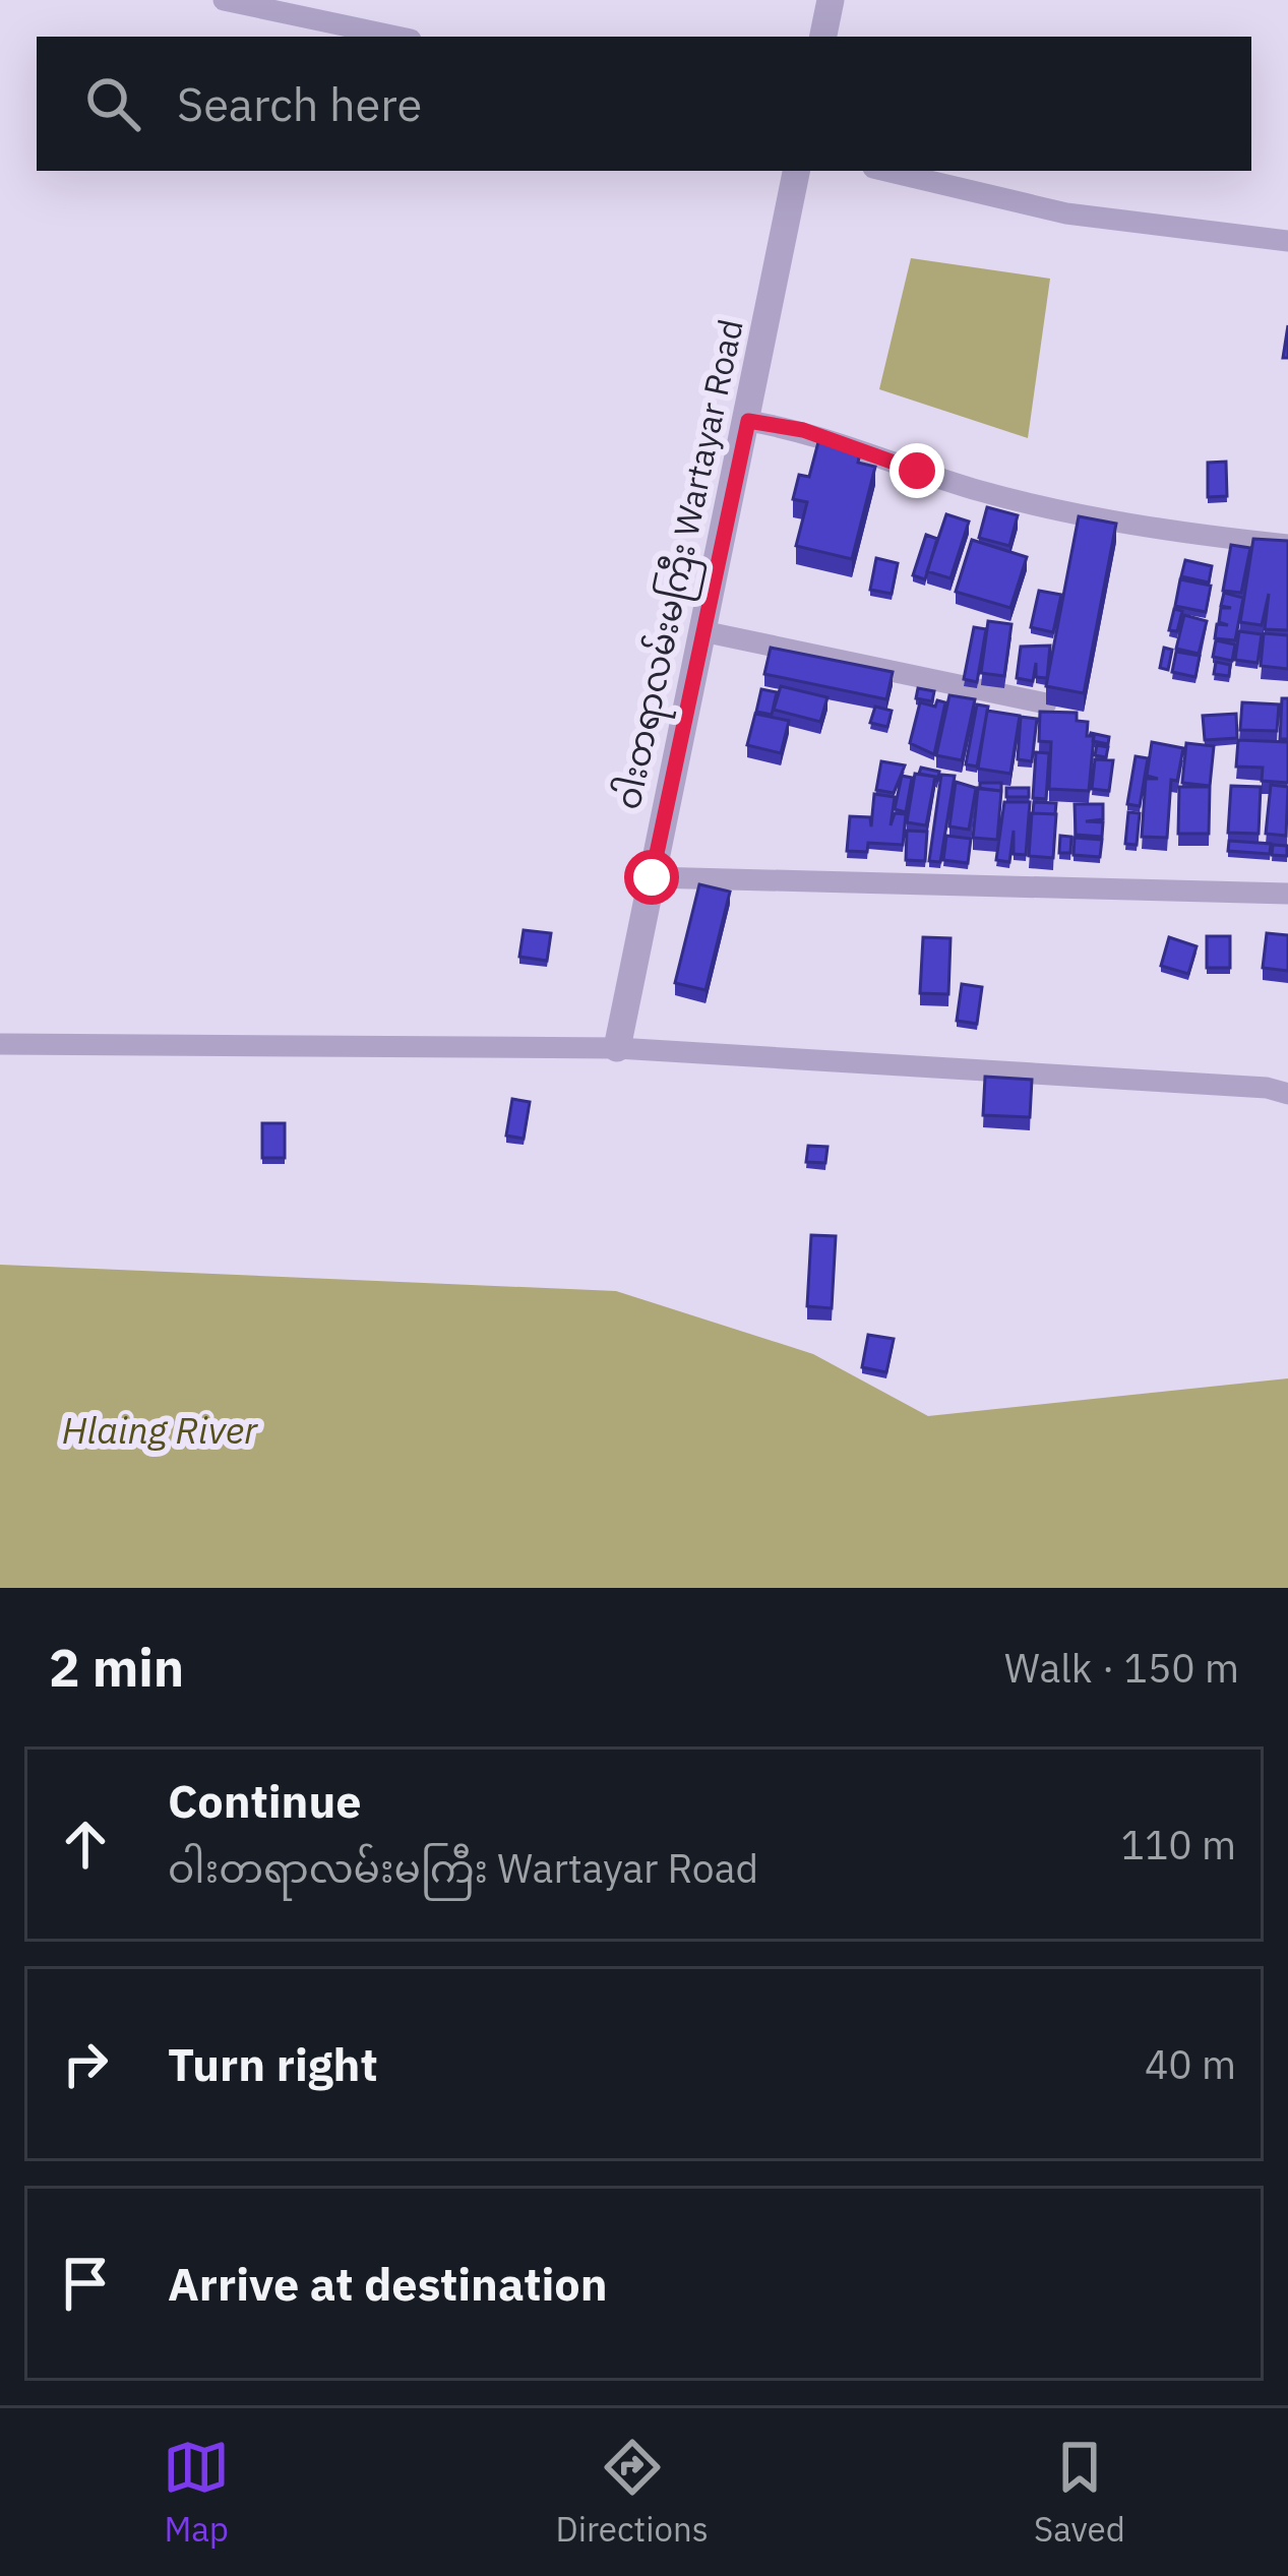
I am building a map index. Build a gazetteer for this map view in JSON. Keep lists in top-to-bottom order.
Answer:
{
  "streets": {
    "street": ["ဝါးတရာလမ်းမကြီး Wartayar Road"]
  },
  "water": ["Hlaing River"],
  "page": {
    "search": "Search here",
    "heading": ["2 min", "Walk · 150 m"],
    "list": [
      ["Continue", "ဝါးတရာလမ်းမကြီး Wartayar Road", "110 m"],
      ["Turn right", "40 m"],
      "Arrive at destination"
    ],
    "nav": ["Map", "Directions", "Saved"]
  }
}
